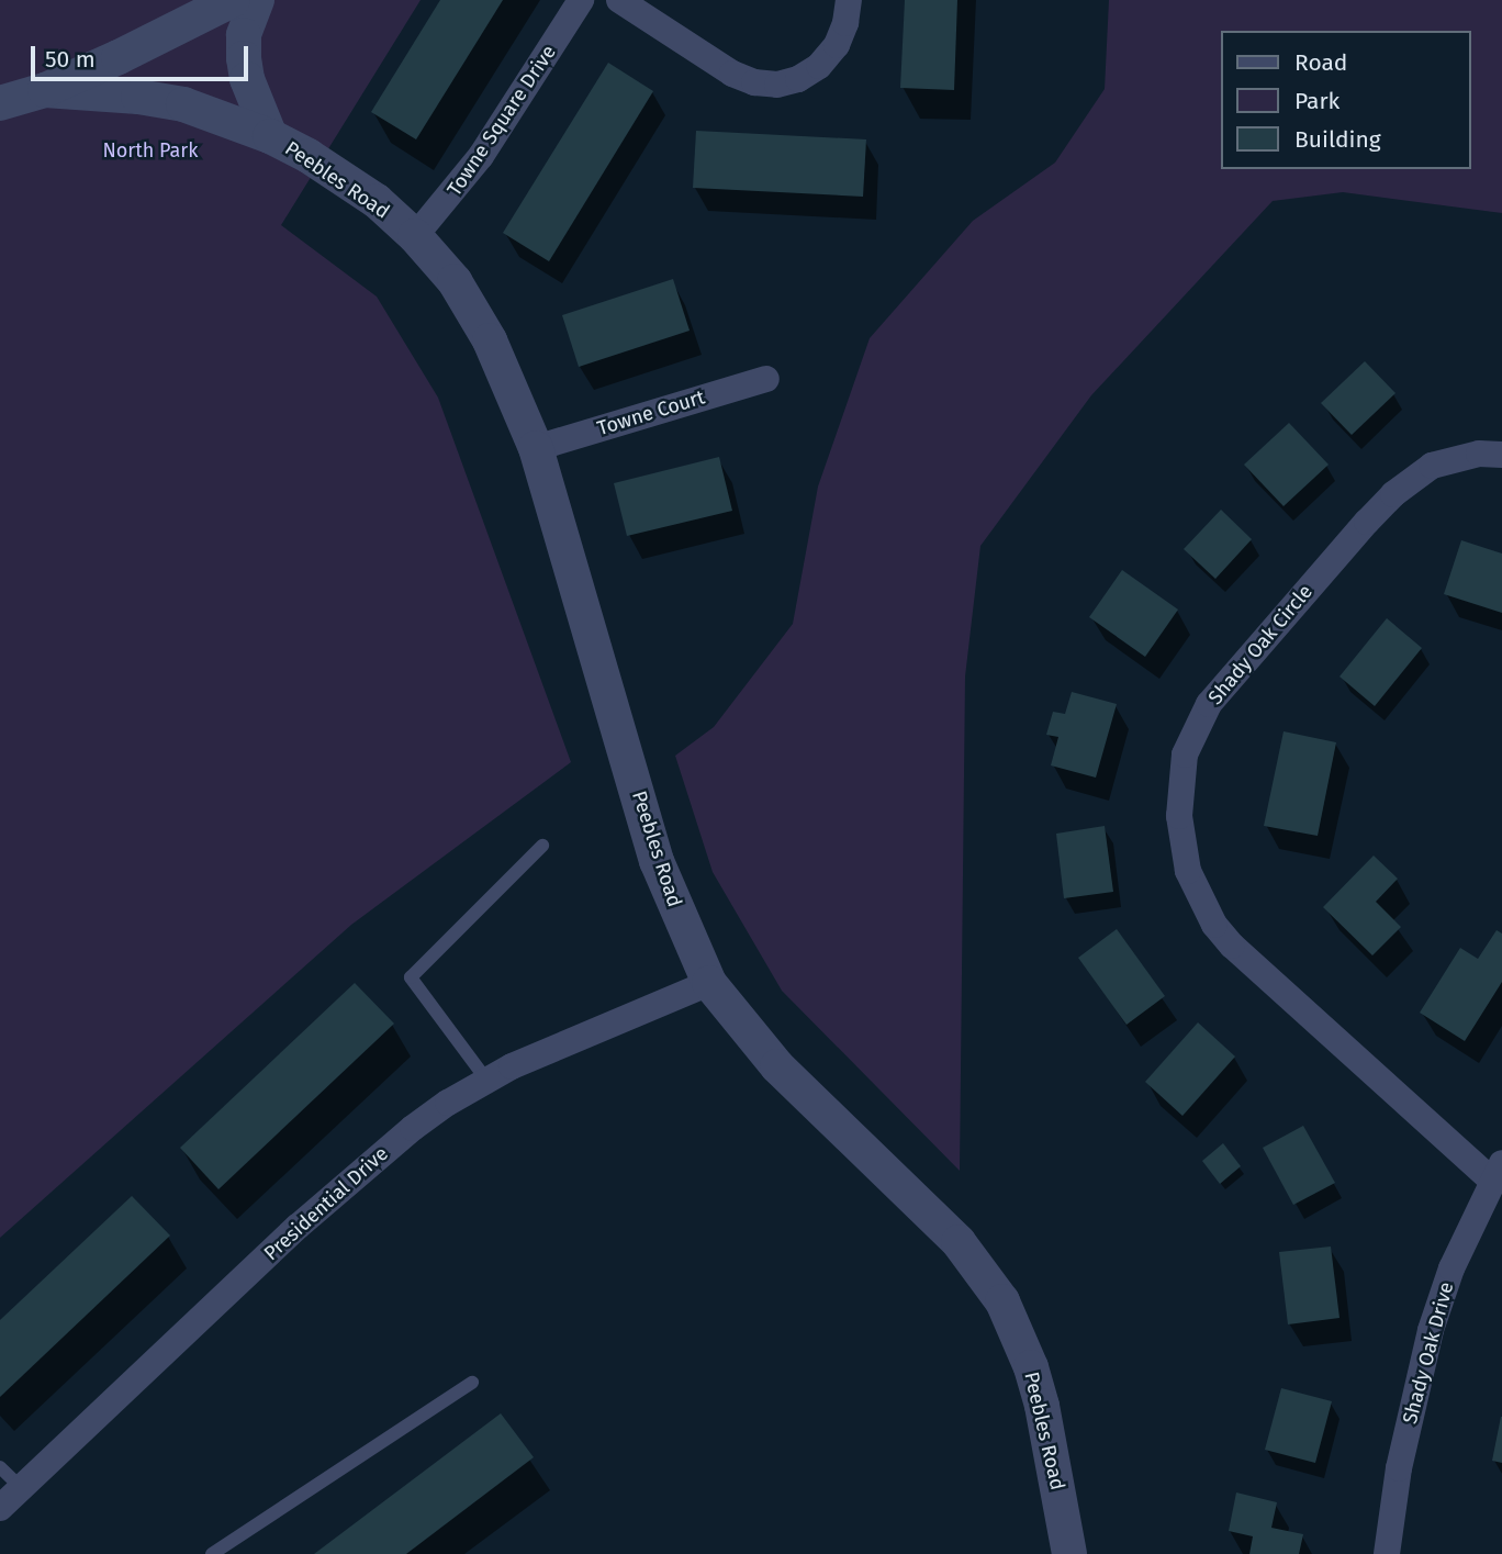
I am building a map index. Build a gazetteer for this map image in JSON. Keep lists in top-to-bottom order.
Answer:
{
  "streets": {
    "street": [
      "Towne Square Drive",
      "Peebles Road",
      "Towne Court",
      "Shady Oak Circle",
      "Presidential Drive",
      "Shady Oak Drive"
    ]
  },
  "crossings": [
    ["Towne Square Drive", "Peebles Road"],
    ["Peebles Road", "Towne Court"],
    ["Peebles Road", "Presidential Drive"],
    ["Shady Oak Circle", "Shady Oak Drive"]
  ],
  "parks": ["North Park"],
  "legend": ["Road", "Park", "Building"],
  "scale_bar": "50 m"
}
